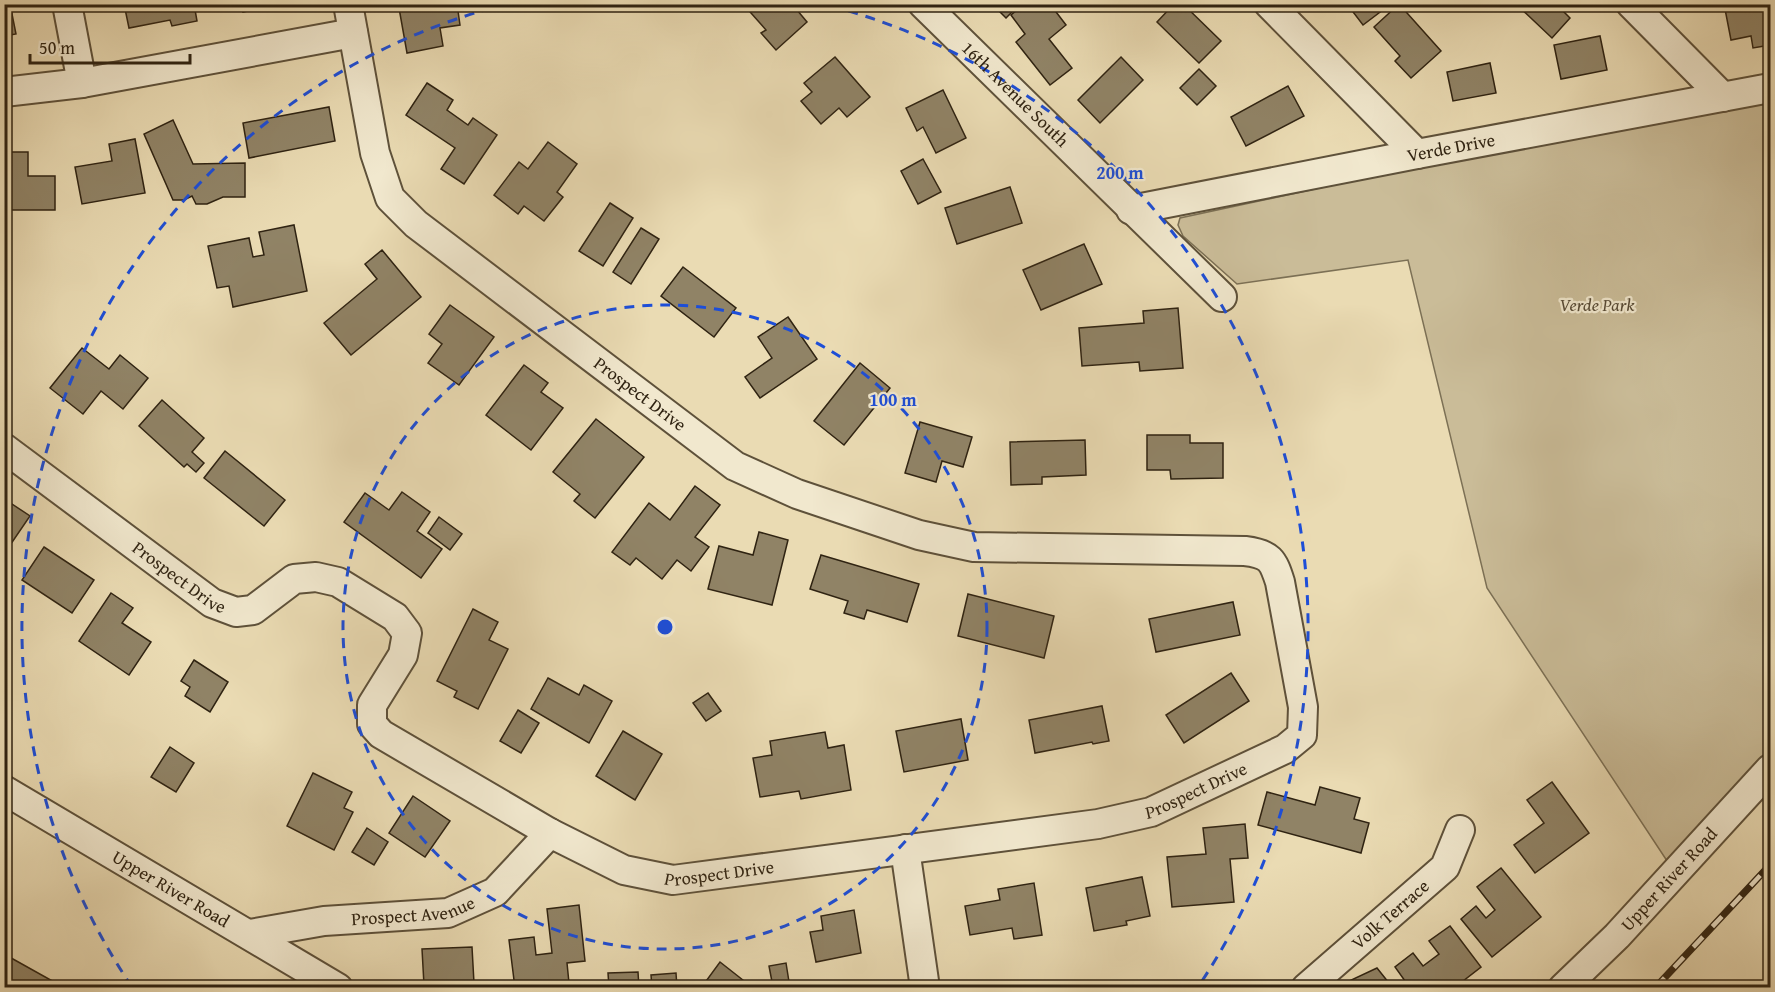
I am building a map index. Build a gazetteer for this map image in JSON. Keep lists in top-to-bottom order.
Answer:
{
  "streets": {
    "street": [
      "16th Avenue South",
      "Verde Drive",
      "Prospect Drive",
      "Upper River Road",
      "Prospect Avenue",
      "Volk Terrace"
    ]
  },
  "crossings": [
    ["16th Avenue South", "Verde Drive"],
    ["Prospect Drive", "Prospect Avenue"],
    ["Upper River Road", "Prospect Avenue"]
  ],
  "parks": ["Verde Park"],
  "scale_bar": "50 m",
  "rings": ["200 m", "100 m"]
}
